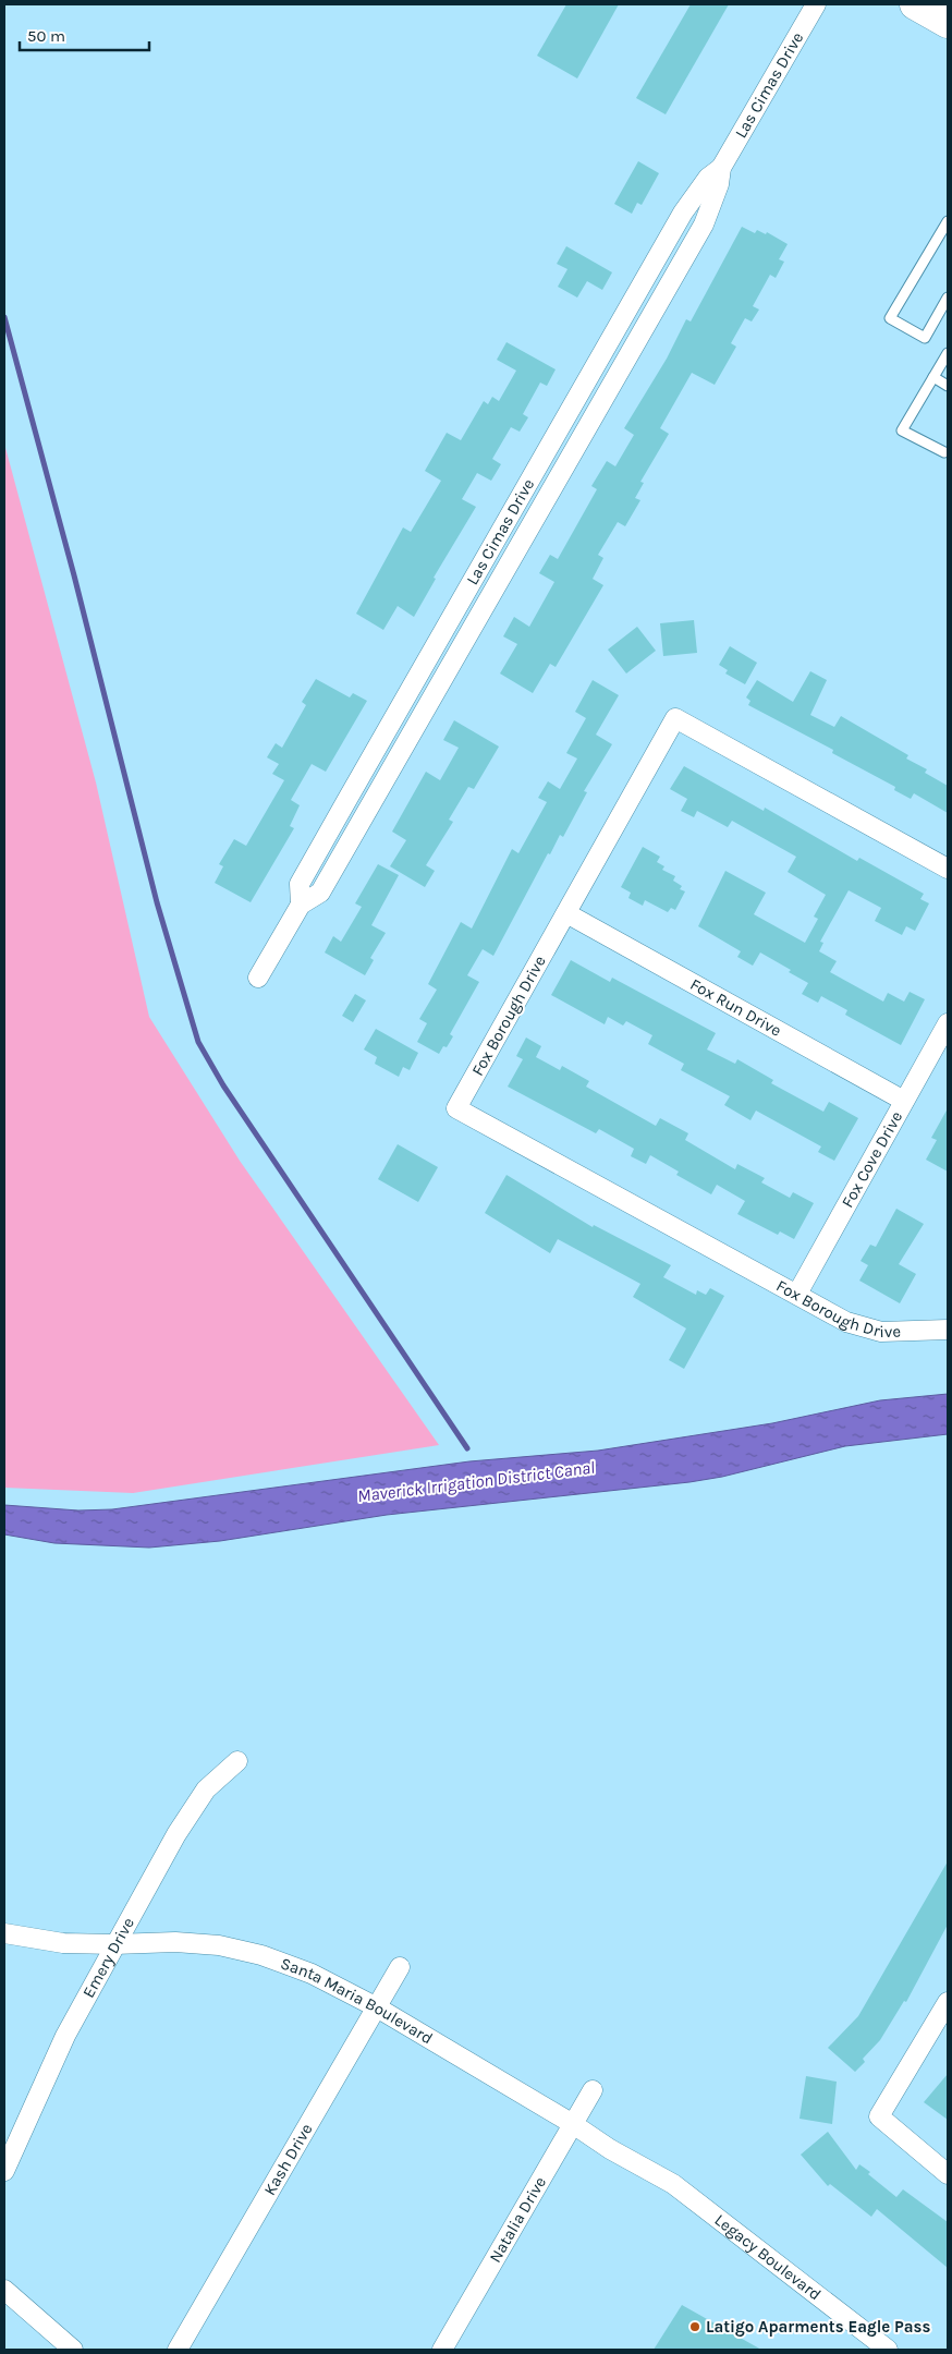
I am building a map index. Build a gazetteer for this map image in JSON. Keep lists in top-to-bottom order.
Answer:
{
  "streets": {
    "street": [
      "Las Cimas Drive",
      "Fox Run Drive",
      "Fox Borough Drive",
      "Fox Cove Drive",
      "Emery Drive",
      "Santa Maria Boulevard",
      "Kash Drive",
      "Natalia Drive",
      "Legacy Boulevard"
    ]
  },
  "crossings": [
    ["Fox Run Drive", "Fox Borough Drive"],
    ["Fox Run Drive", "Fox Cove Drive"],
    ["Fox Borough Drive", "Fox Cove Drive"],
    ["Emery Drive", "Santa Maria Boulevard"],
    ["Santa Maria Boulevard", "Kash Drive"],
    ["Santa Maria Boulevard", "Natalia Drive"],
    ["Santa Maria Boulevard", "Legacy Boulevard"]
  ],
  "water": ["Maverick Irrigation District Canal"],
  "places": ["Latigo Aparments Eagle Pass"],
  "scale_bar": "50 m"
}
